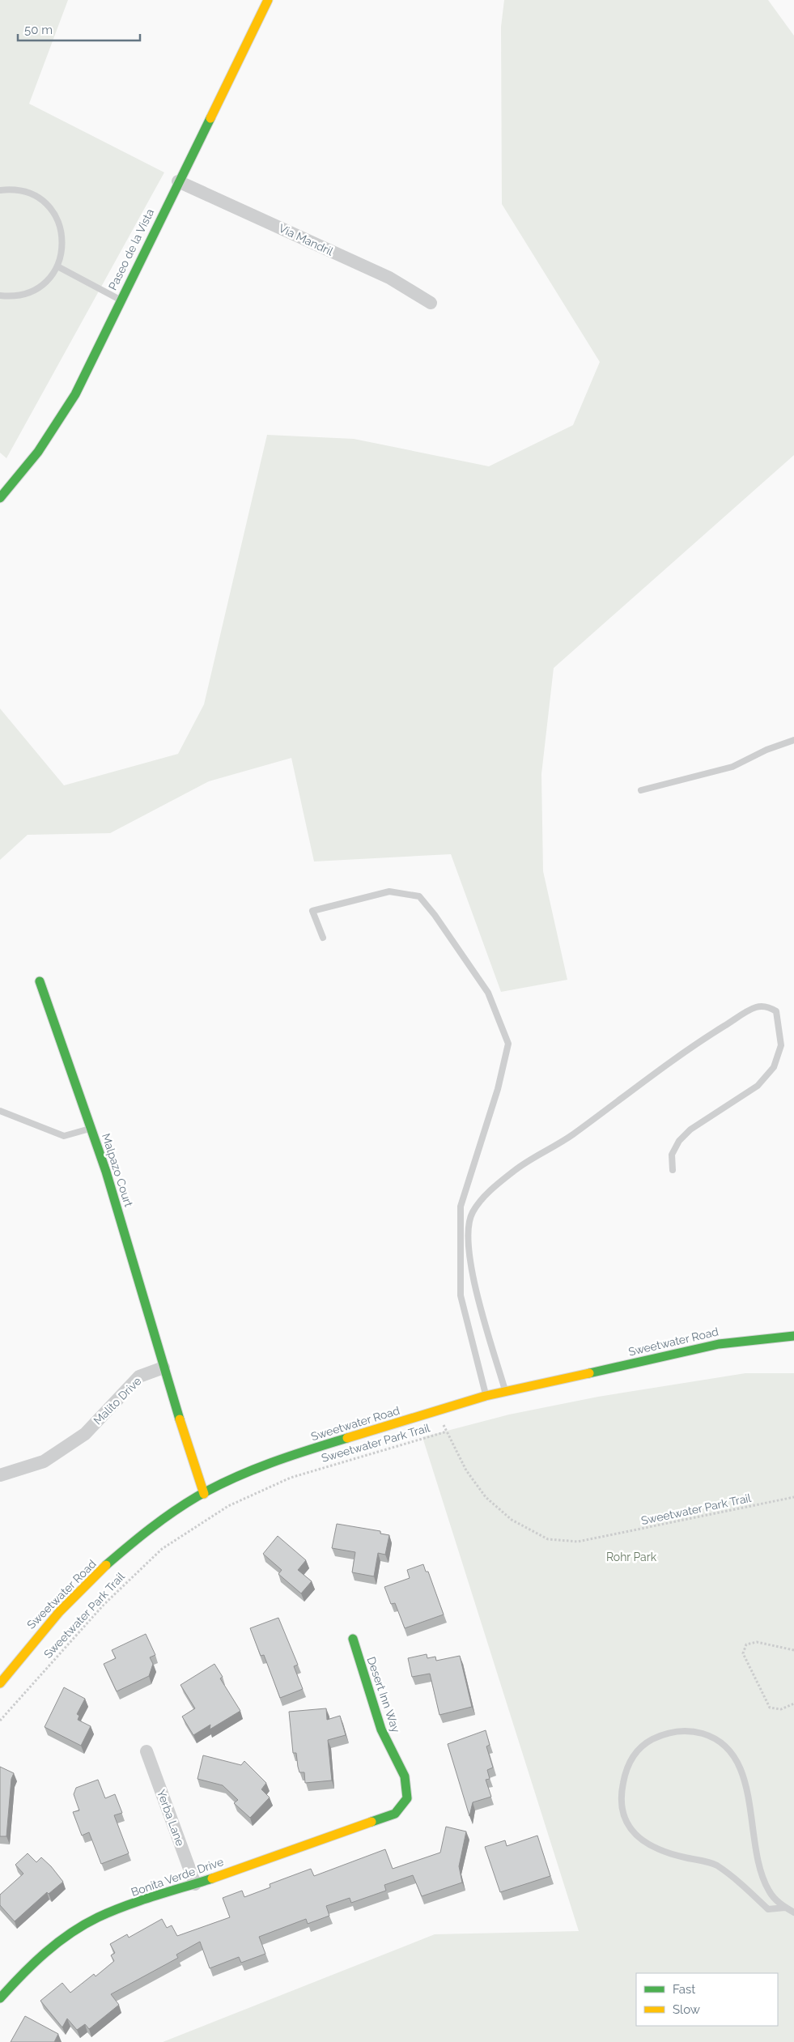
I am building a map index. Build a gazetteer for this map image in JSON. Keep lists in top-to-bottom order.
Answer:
{
  "streets": {
    "street": [
      "Via Mandril",
      "Paseo de la Vista",
      "Malpazo Court",
      "Sweetwater Road",
      "Malito Drive",
      "Desert Inn Way",
      "Yerba Lane",
      "Bonita Verde Drive"
    ],
    "path": ["Sweetwater Park Trail"]
  },
  "crossings": [
    ["Via Mandril", "Paseo de la Vista"],
    ["Malpazo Court", "Malito Drive"],
    ["Desert Inn Way", "Bonita Verde Drive"],
    ["Yerba Lane", "Bonita Verde Drive"]
  ],
  "parks": ["Rohr Park"],
  "legend": ["Fast", "Slow"],
  "scale_bar": "50 m"
}
